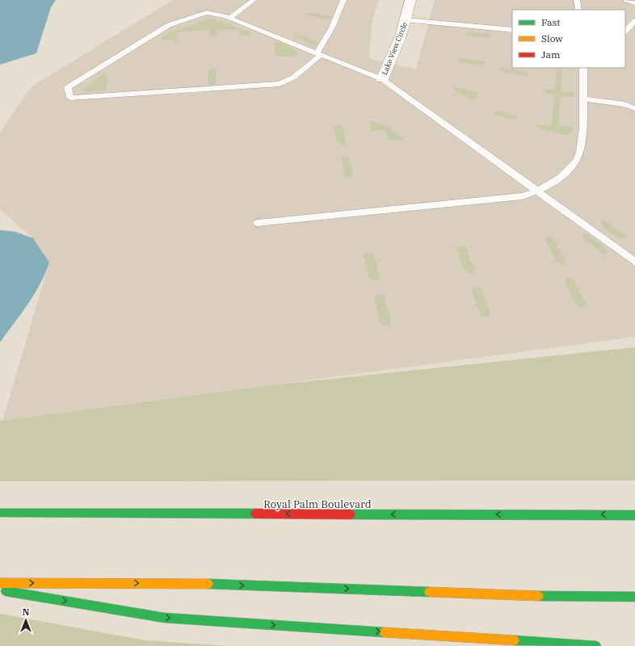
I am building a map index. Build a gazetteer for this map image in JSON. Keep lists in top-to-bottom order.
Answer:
{
  "streets": {
    "main road": ["Royal Palm Boulevard"],
    "street": ["Lake View Circle"]
  },
  "one_way": ["Royal Palm Boulevard"],
  "legend": ["Fast", "Slow", "Jam"],
  "north": "top"
}
